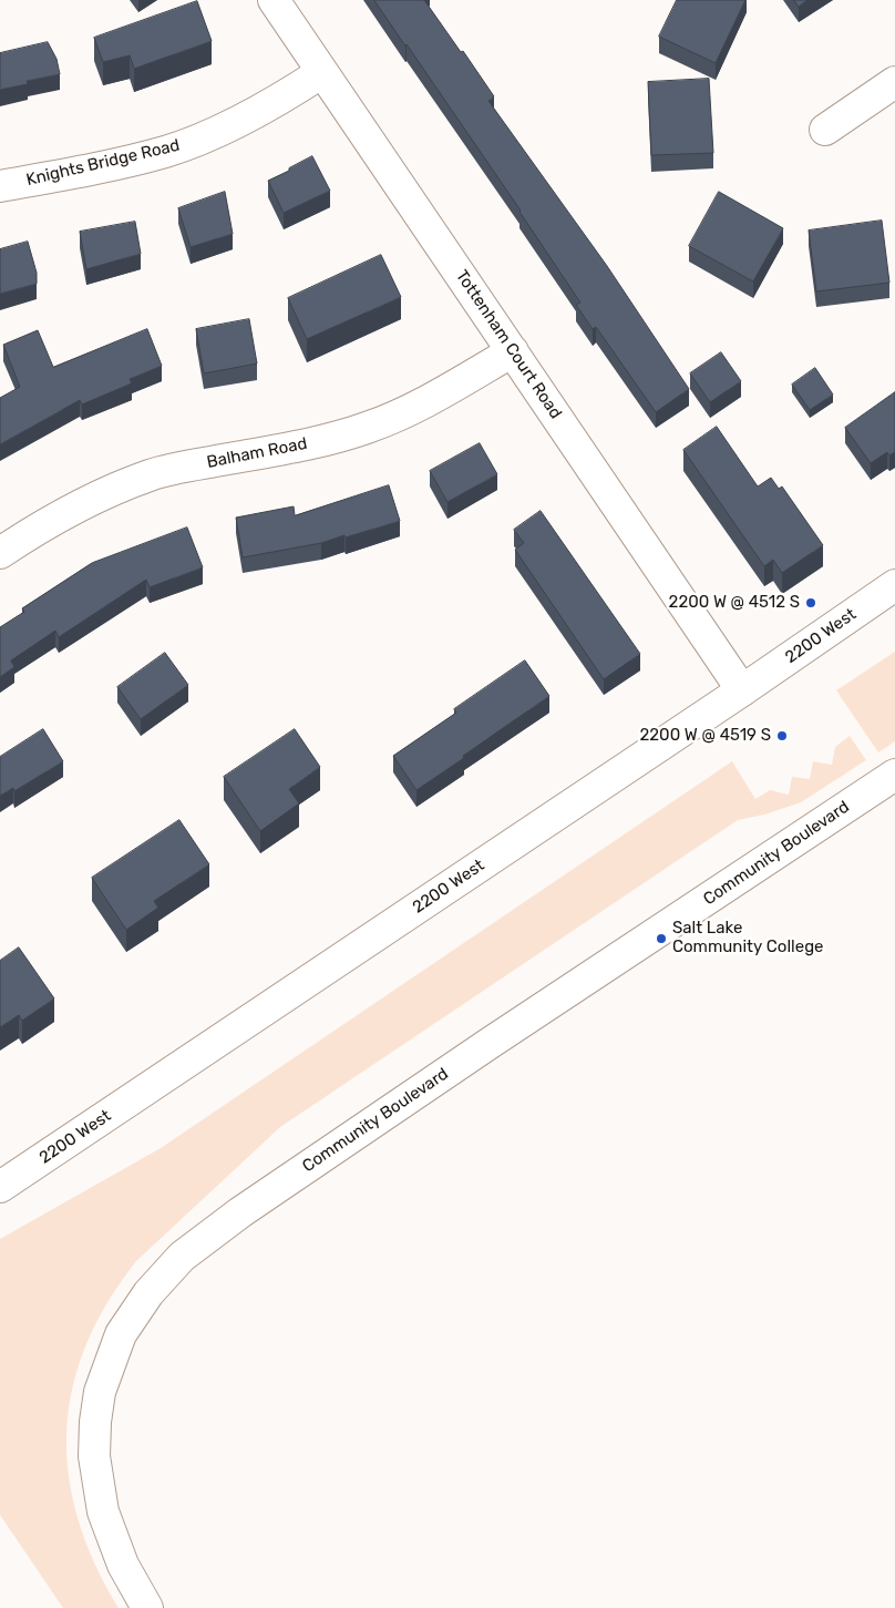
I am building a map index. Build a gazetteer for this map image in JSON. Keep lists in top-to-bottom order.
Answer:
{
  "streets": {
    "street": [
      "Knights Bridge Road",
      "Tottenham Court Road",
      "Balham Road",
      "2200 West",
      "Community Boulevard"
    ]
  },
  "crossings": [
    ["Knights Bridge Road", "Tottenham Court Road"],
    ["Tottenham Court Road", "Balham Road"],
    ["Tottenham Court Road", "2200 West"]
  ],
  "places": ["2200 W @ 4512 S", "2200 W @ 4519 S", "Salt Lake Community College"]
}
